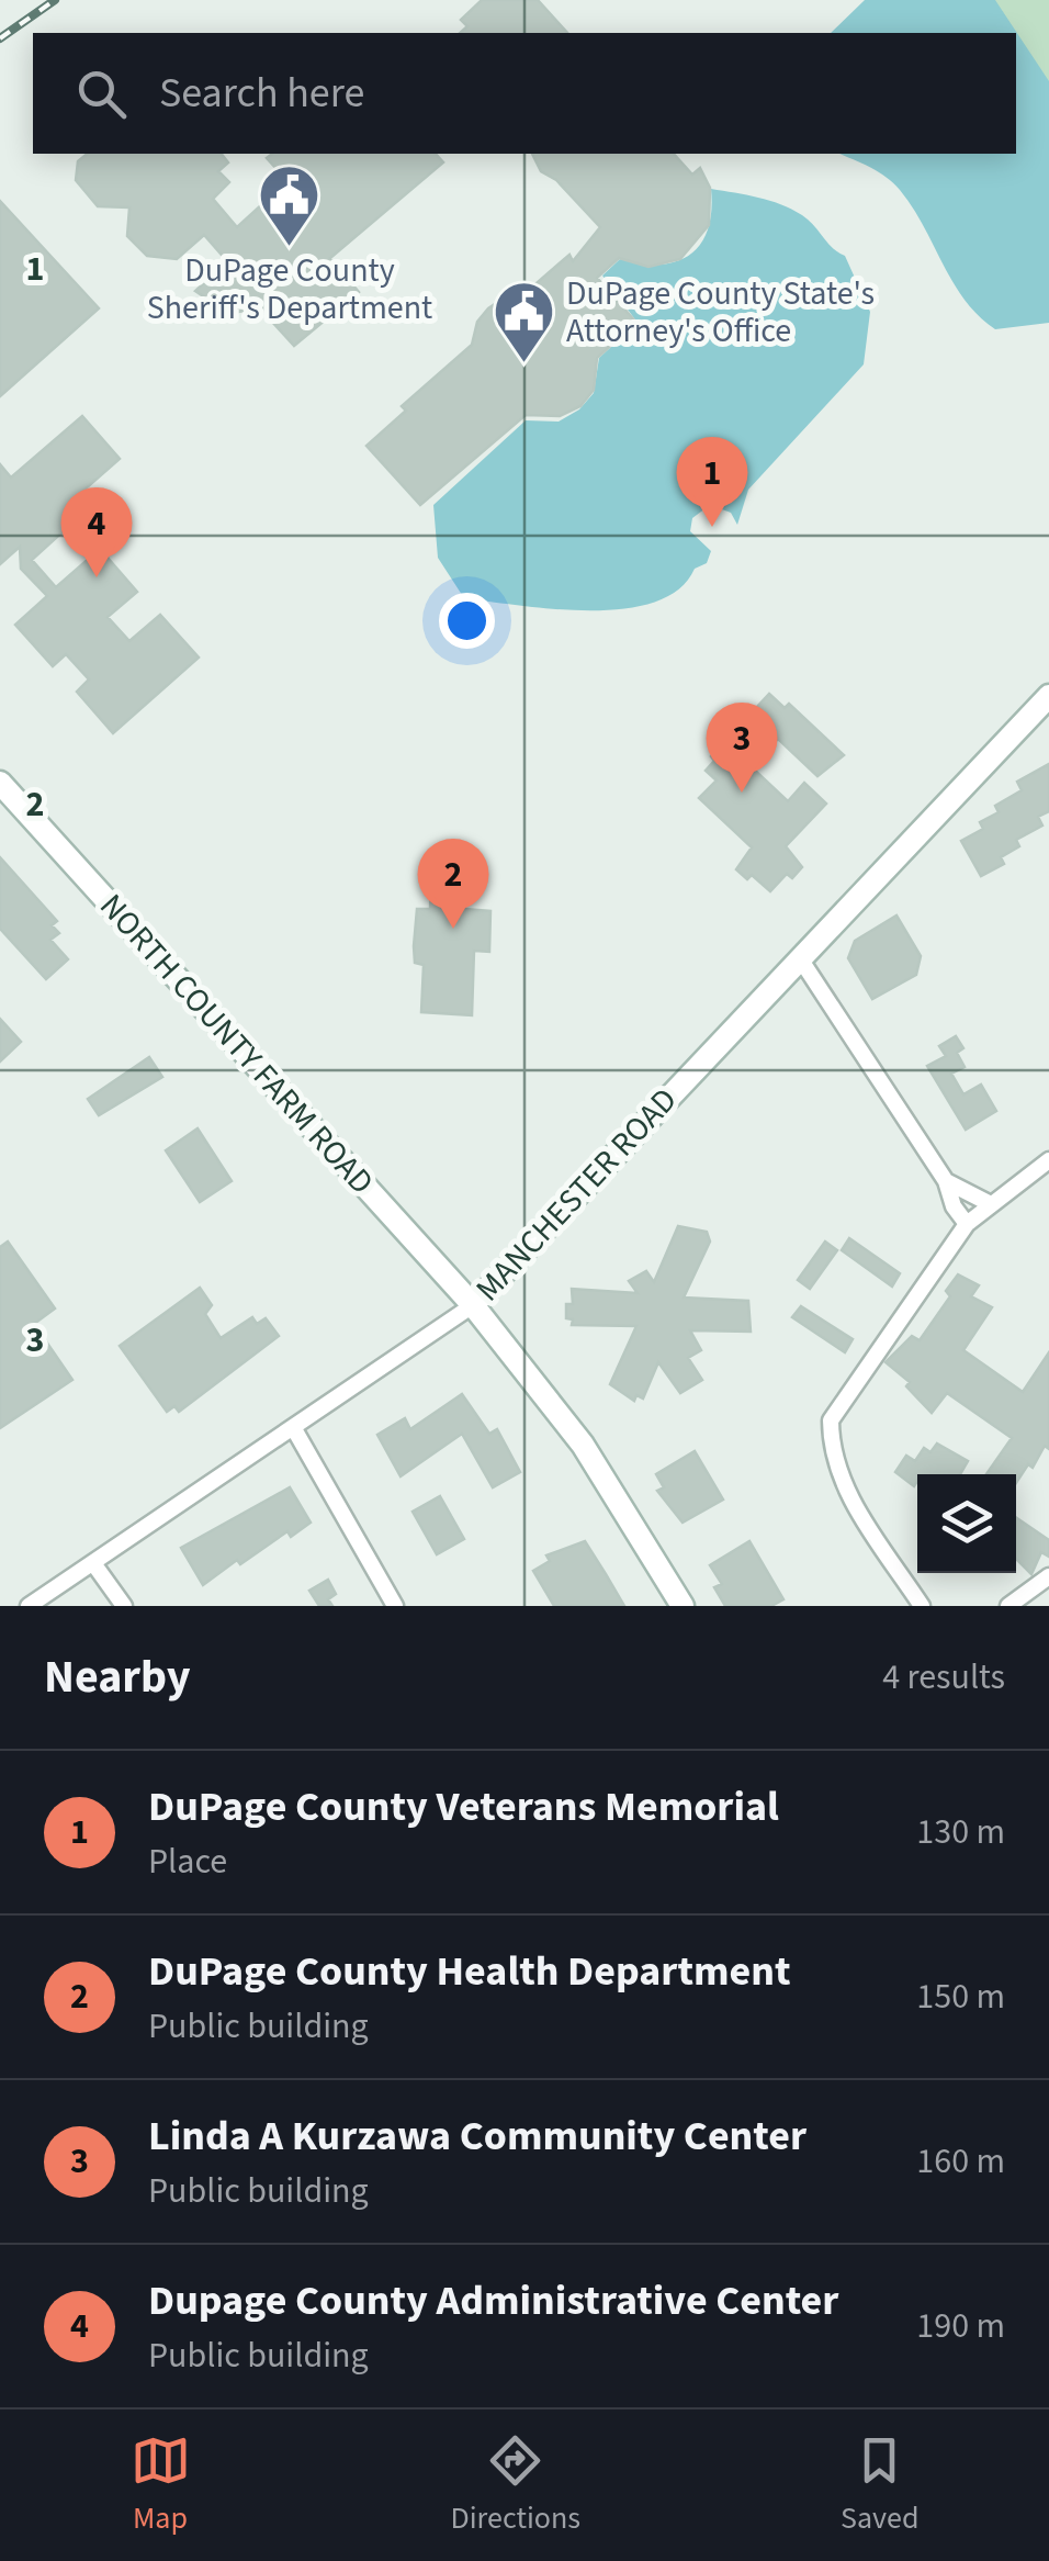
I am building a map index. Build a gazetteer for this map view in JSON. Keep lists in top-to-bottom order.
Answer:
{
  "streets": {
    "main road": ["NORTH COUNTY FARM ROAD", "MANCHESTER ROAD"]
  },
  "crossings": [
    ["NORTH COUNTY FARM ROAD", "MANCHESTER ROAD"]
  ],
  "places": {
    "public building": ["DuPage County Sheriff's Department", "DuPage County State's Attorney's Office"]
  },
  "page": {
    "search": "Search here",
    "pins": [
      "1",
      "4",
      "3",
      "2"
    ],
    "heading": ["Nearby", "4 results"],
    "list": [
      {
        "mark": "1",
        "name": "DuPage County Veterans Memorial",
        "note": "Place",
        "value": "130 m"
      },
      {
        "mark": "2",
        "name": "DuPage County Health Department",
        "note": "Public building",
        "value": "150 m"
      },
      {
        "mark": "3",
        "name": "Linda A Kurzawa Community Center",
        "note": "Public building",
        "value": "160 m"
      },
      {
        "mark": "4",
        "name": "Dupage County Administrative Center",
        "note": "Public building",
        "value": "190 m"
      }
    ],
    "nav": ["Map", "Directions", "Saved"]
  },
  "grid": {
    "rows": ["1", "2", "3"]
  }
}
